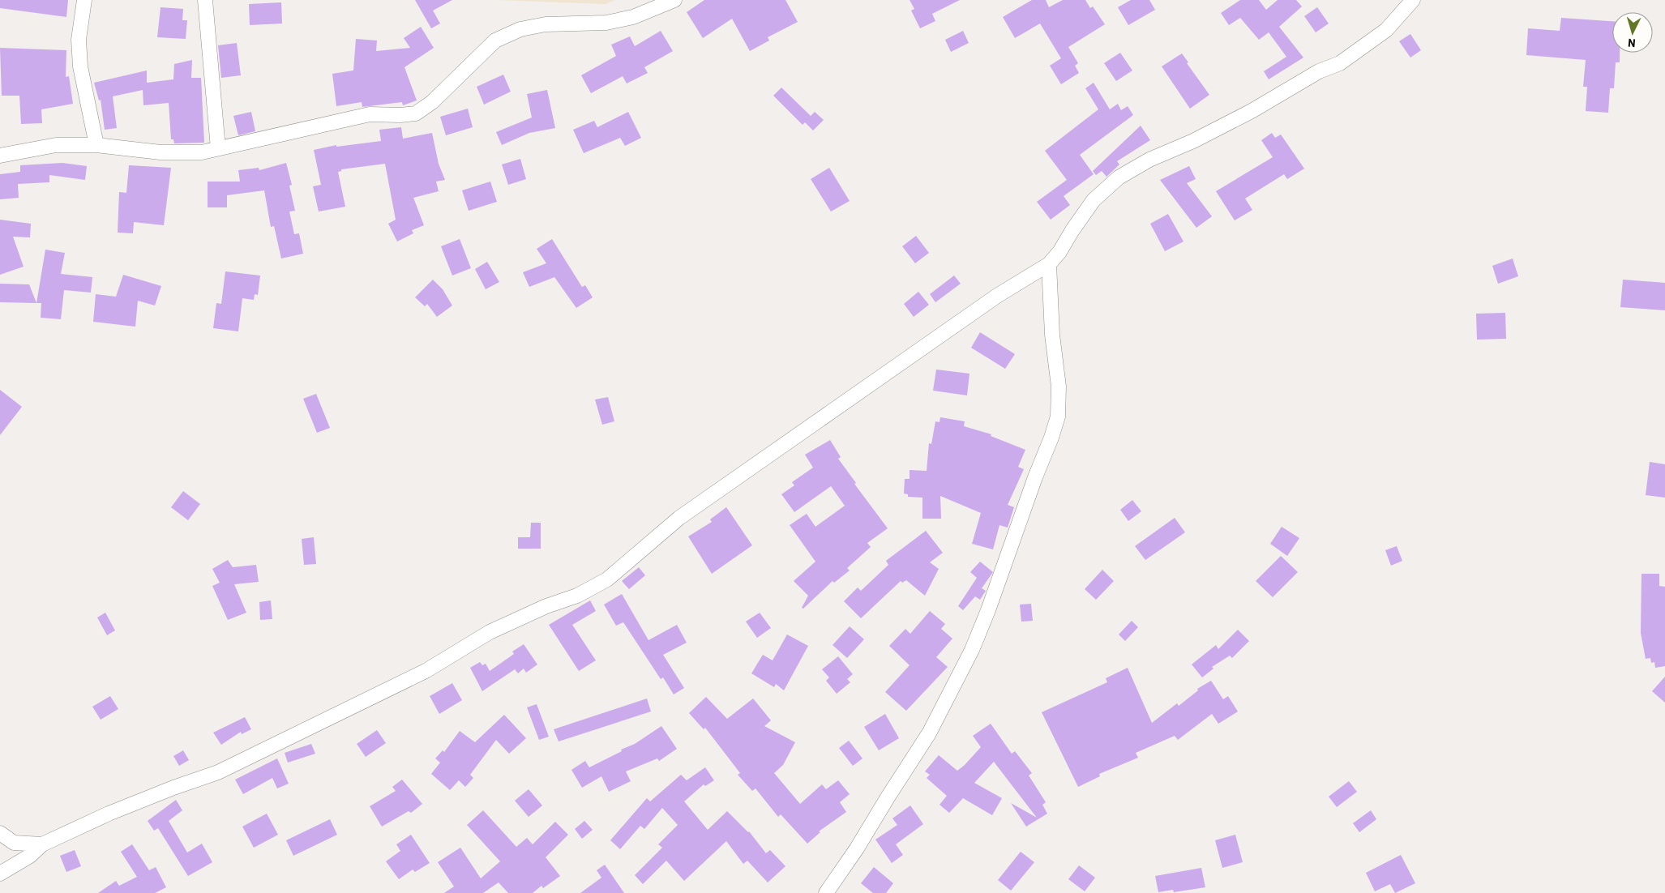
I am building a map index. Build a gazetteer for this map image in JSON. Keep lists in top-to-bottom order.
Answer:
{
  "north": "bottom"
}
